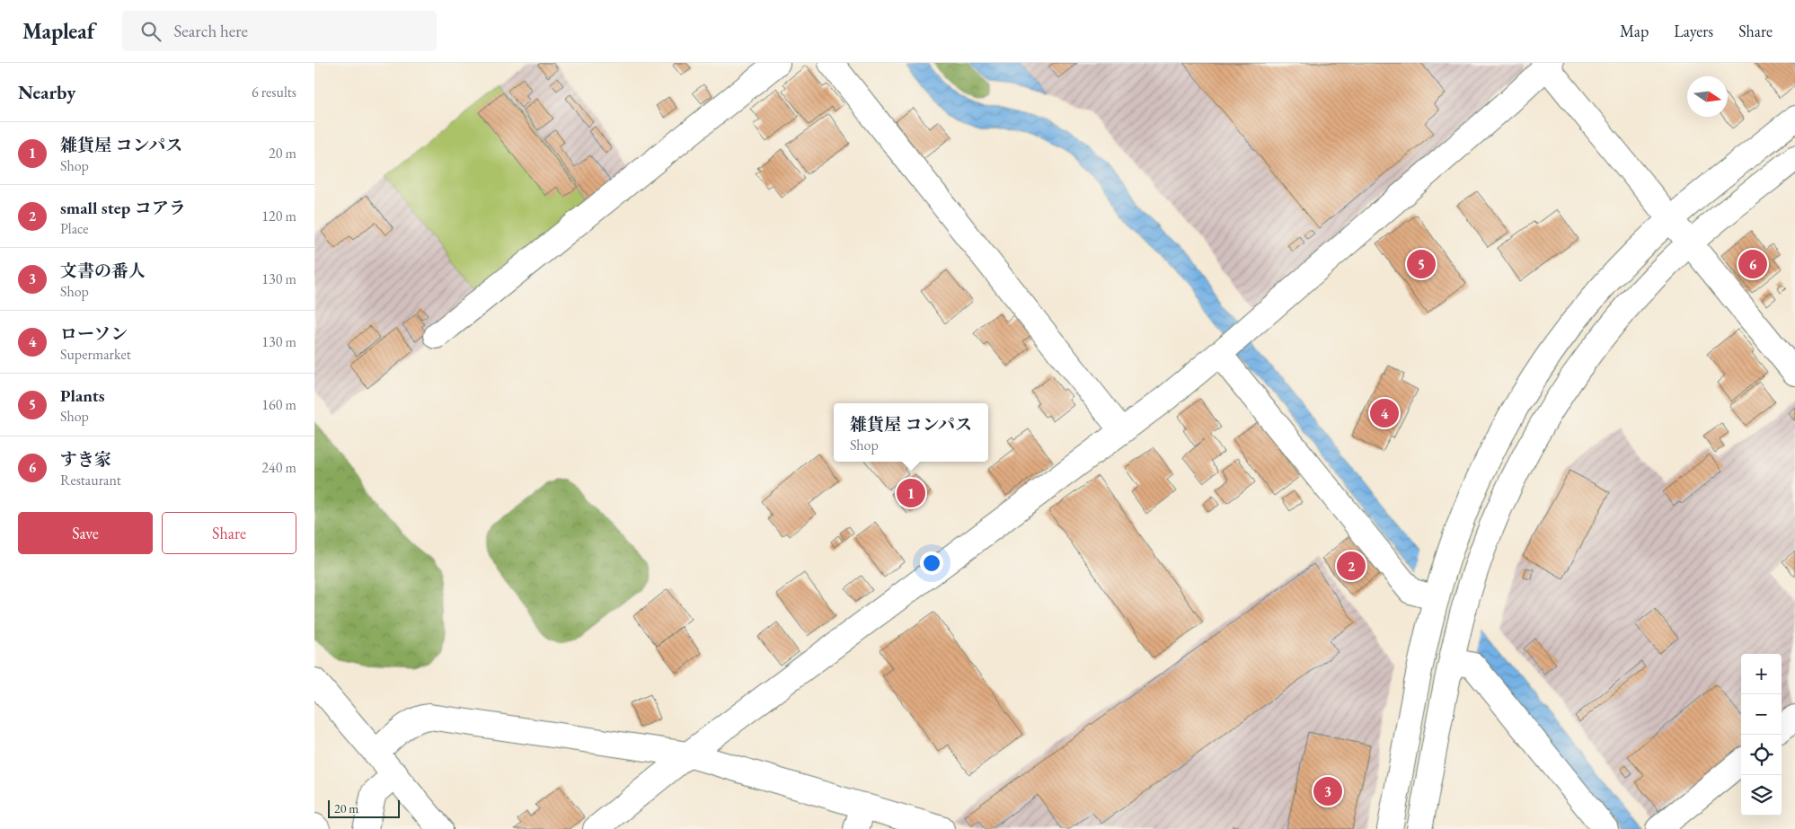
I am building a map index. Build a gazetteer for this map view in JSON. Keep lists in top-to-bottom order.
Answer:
{
  "scale_bar": "20 m",
  "north": "right",
  "page": {
    "header": "Mapleaf",
    "search": "Search here",
    "nav": ["Map", "Layers", "Share"],
    "heading": ["Nearby", "6 results"],
    "list": [
      {
        "mark": "1",
        "name": "雑貨屋 コンパス",
        "note": "Shop",
        "value": "20 m"
      },
      {
        "mark": "2",
        "name": "small step コアラ",
        "note": "Place",
        "value": "120 m"
      },
      {
        "mark": "3",
        "name": "文書の番人",
        "note": "Shop",
        "value": "130 m"
      },
      {
        "mark": "4",
        "name": "ローソン",
        "note": "Supermarket",
        "value": "130 m"
      },
      {
        "mark": "5",
        "name": "Plants",
        "note": "Shop",
        "value": "160 m"
      },
      {
        "mark": "6",
        "name": "すき家",
        "note": "Restaurant",
        "value": "240 m"
      }
    ],
    "pins": [
      "5",
      "6",
      "4",
      "1",
      "2",
      "3"
    ],
    "popup": ["雑貨屋 コンパス", "Shop"],
    "buttons": ["Save", "Share"],
    "map_buttons": ["+", "−"],
    "scale": "20 m"
  }
}
